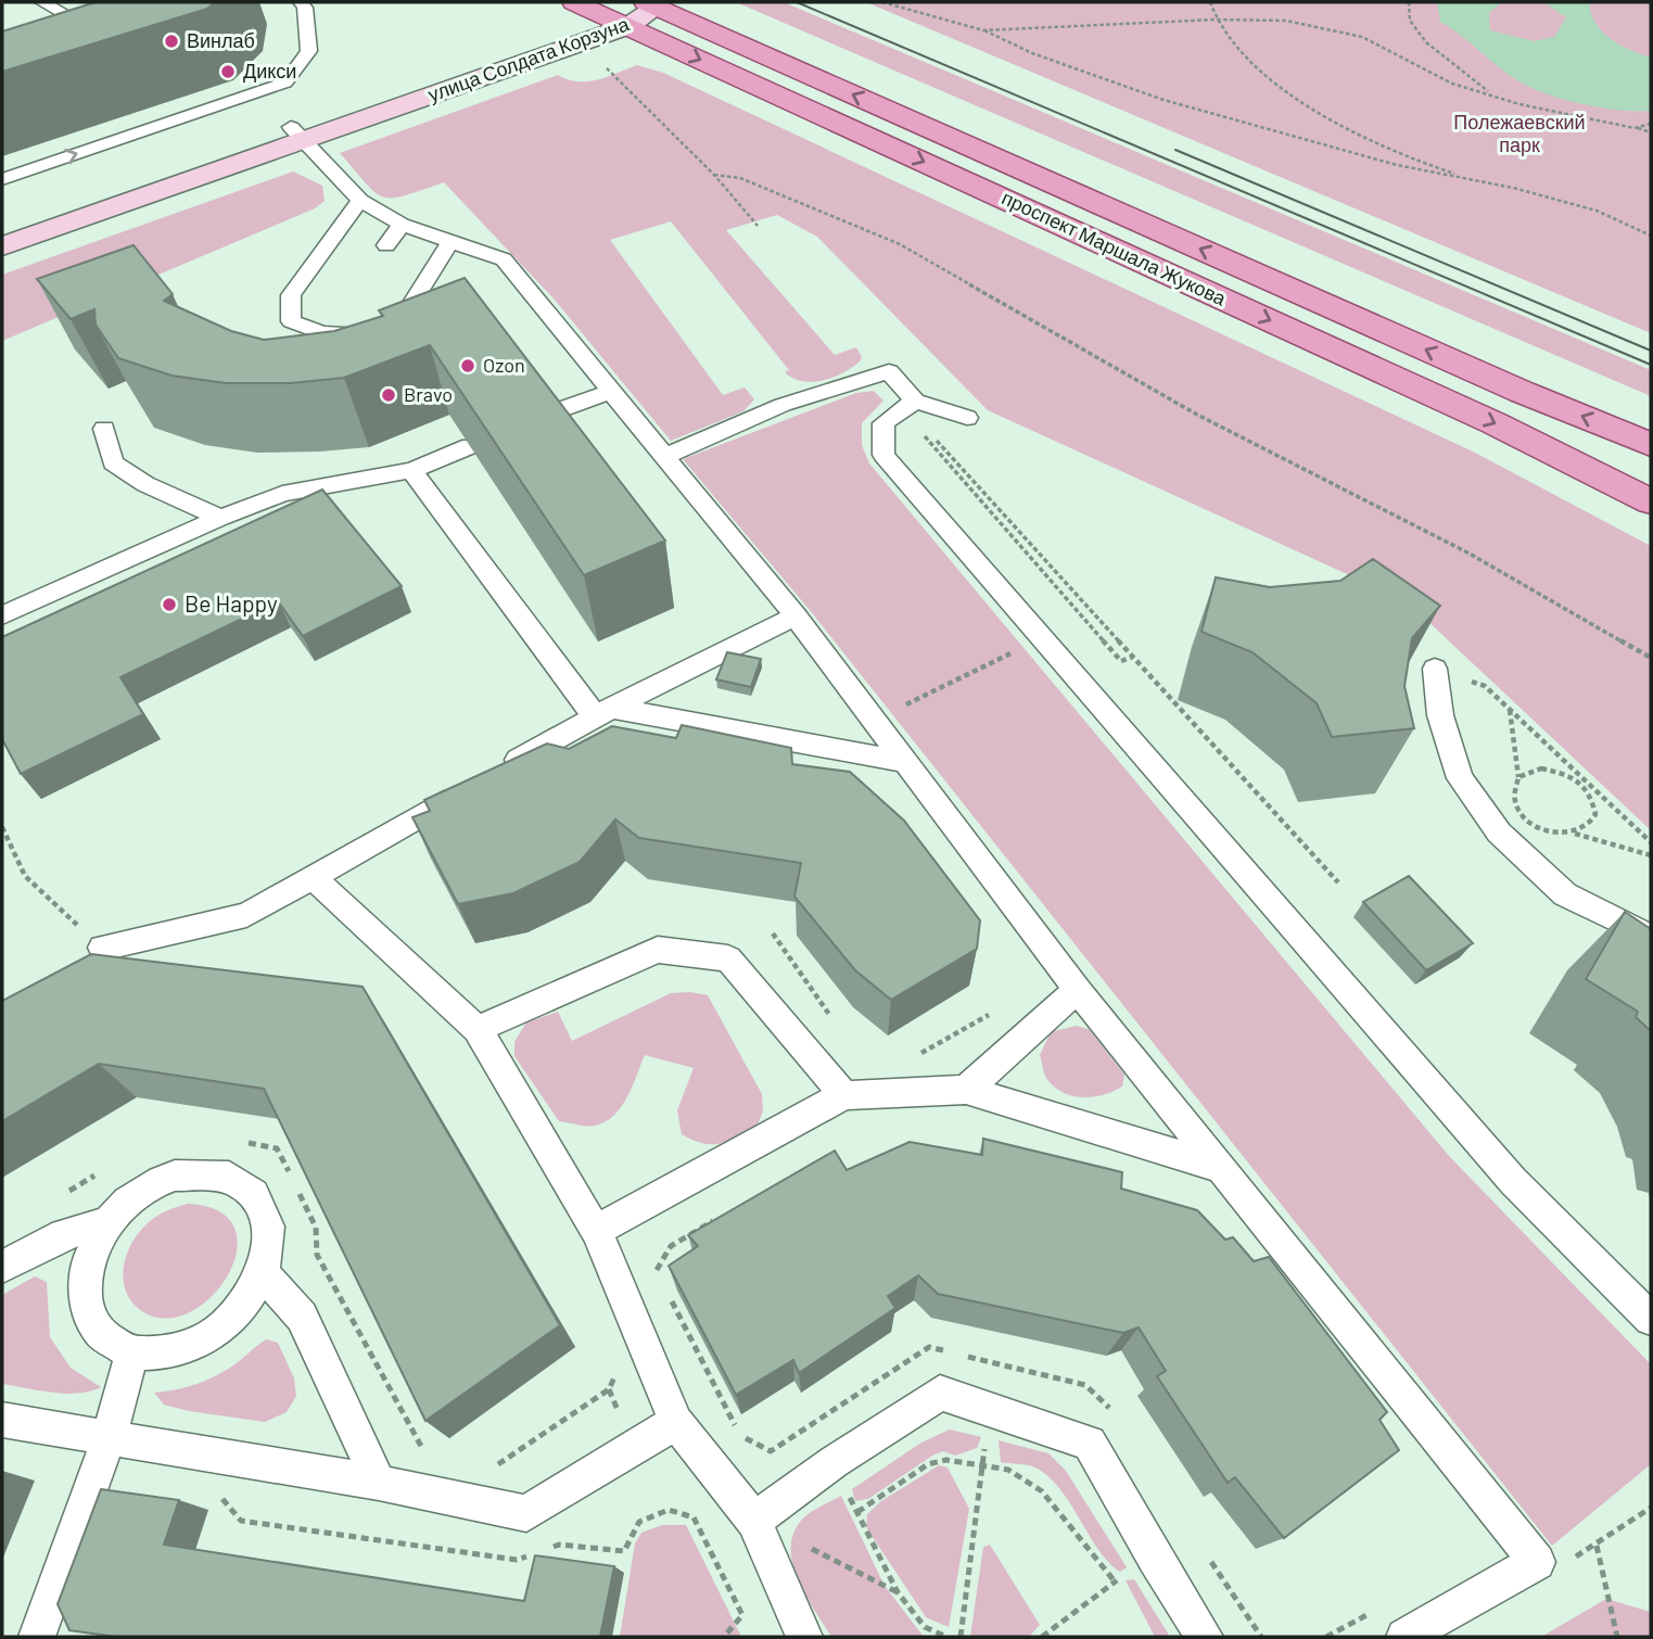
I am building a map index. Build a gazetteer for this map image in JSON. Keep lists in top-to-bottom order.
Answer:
{
  "streets": {
    "main road": ["проспект Маршала Жукова"],
    "street": ["улица Солдата Корзуна"]
  },
  "crossings": [
    ["улица Солдата Корзуна", "проспект Маршала Жукова"]
  ],
  "parks": ["Полежаевский парк"],
  "places": [
    "Винлаб",
    "Дикси",
    "Ozon",
    "Bravo",
    "Be Happy"
  ]
}
